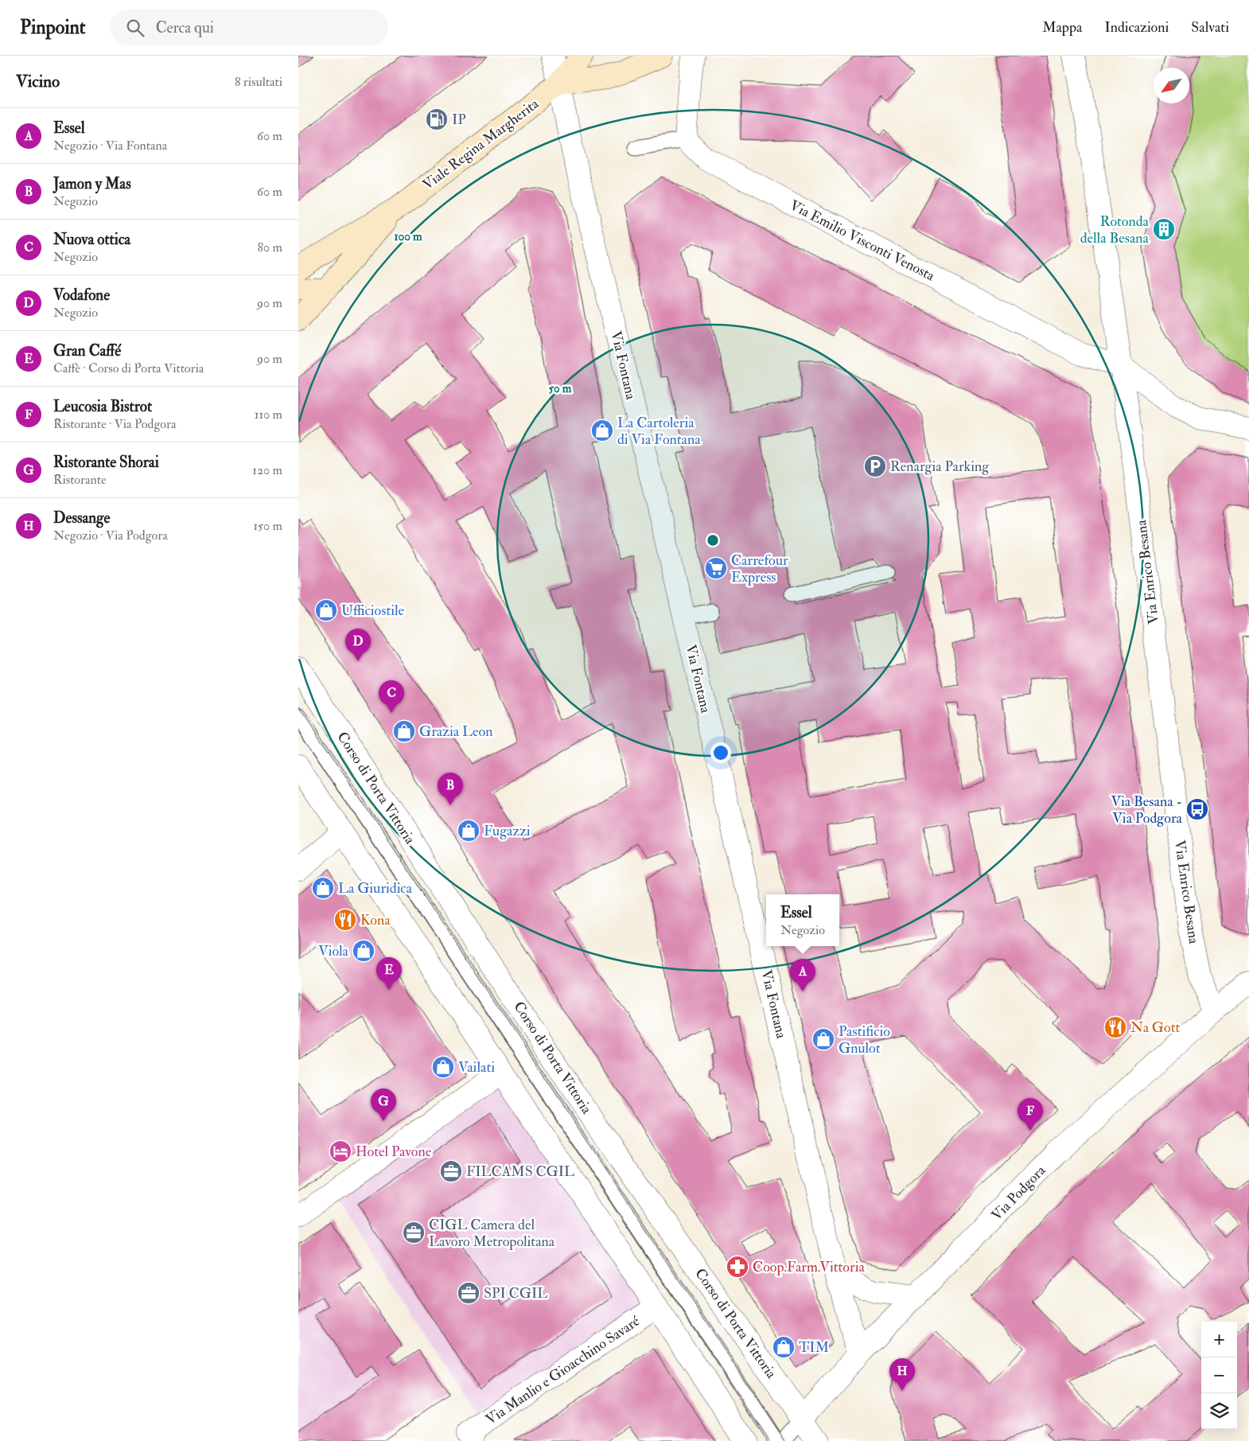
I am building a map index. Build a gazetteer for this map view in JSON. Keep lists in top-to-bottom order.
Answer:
{
  "streets": {
    "main road": ["Viale Regina Margherita"],
    "street": [
      "Via Emilio Visconti Venosta",
      "Via Fontana",
      "Via Enrico Besana",
      "Corso di Porta Vittoria",
      "Via Podgora",
      "Via Manlio e Gioacchino Savaré"
    ]
  },
  "crossings": [
    ["Viale Regina Margherita", "Via Fontana"],
    ["Via Emilio Visconti Venosta", "Via Enrico Besana"],
    ["Via Fontana", "Via Podgora"],
    ["Via Enrico Besana", "Via Podgora"],
    ["Corso di Porta Vittoria", "Via Podgora"]
  ],
  "places": {
    "fuel station": ["IP"],
    "building": ["Rotonda della Besana"],
    "shop": [
      "La Cartoleria di Via Fontana",
      "Ufficiostile",
      "Grazia Leon",
      "Fugazzi",
      "La Giuridica",
      "Viola",
      "Pastificio Gnulot",
      "Vailati",
      "TIM"
    ],
    "parking": ["Renargia Parking"],
    "supermarket": ["Carrefour Express"],
    "bus stop": ["Via Besana - Via Podgora"],
    "restaurant": ["Kona", "Na Gott"],
    "hotel": ["Hotel Pavone"],
    "office": ["FILCAMS CGIL", "CIGL Camera del Lavoro Metropolitana", "SPI CGIL"],
    "pharmacy": ["Coop.Farm.Vittoria"]
  },
  "north": "bottom left",
  "page": {
    "header": "Pinpoint",
    "search": "Cerca qui",
    "nav": ["Mappa", "Indicazioni", "Salvati"],
    "heading": ["Vicino", "8 risultati"],
    "list": [
      {
        "mark": "A",
        "name": "Essel",
        "note": "Negozio · Via Fontana",
        "value": "60 m"
      },
      {
        "mark": "B",
        "name": "Jamon y Mas",
        "note": "Negozio",
        "value": "60 m"
      },
      {
        "mark": "C",
        "name": "Nuova ottica",
        "note": "Negozio",
        "value": "80 m"
      },
      {
        "mark": "D",
        "name": "Vodafone",
        "note": "Negozio",
        "value": "90 m"
      },
      {
        "mark": "E",
        "name": "Gran Caffé",
        "note": "Caffè · Corso di Porta Vittoria",
        "value": "90 m"
      },
      {
        "mark": "F",
        "name": "Leucosia Bistrot",
        "note": "Ristorante · Via Podgora",
        "value": "110 m"
      },
      {
        "mark": "G",
        "name": "Ristorante Shorai",
        "note": "Ristorante",
        "value": "120 m"
      },
      {
        "mark": "H",
        "name": "Dessange",
        "note": "Negozio · Via Podgora",
        "value": "150 m"
      }
    ],
    "pins": [
      "D",
      "C",
      "B",
      "E",
      "A",
      "G",
      "F",
      "H"
    ],
    "popup": ["Essel", "Negozio"],
    "map_buttons": ["+", "−"]
  },
  "rings": ["100 m", "50 m"]
}
